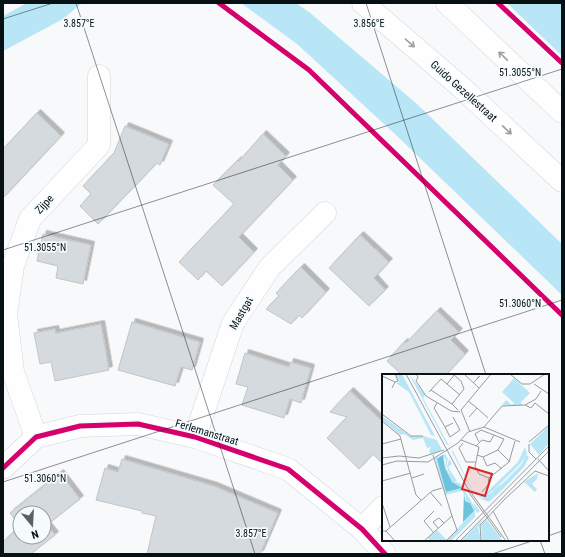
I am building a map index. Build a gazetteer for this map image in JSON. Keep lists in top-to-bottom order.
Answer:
{
  "streets": {
    "street": [
      "Guido Gezellestraat",
      "Zijpe",
      "Mastgat",
      "Ferlemanstraat"
    ]
  },
  "crossings": [
    ["Zijpe", "Ferlemanstraat"],
    ["Mastgat", "Ferlemanstraat"]
  ],
  "north": "bottom",
  "coordinates": [
    "3.857°E",
    "3.856°E",
    "51.3055°N",
    "51.3060°N"
  ]
}
